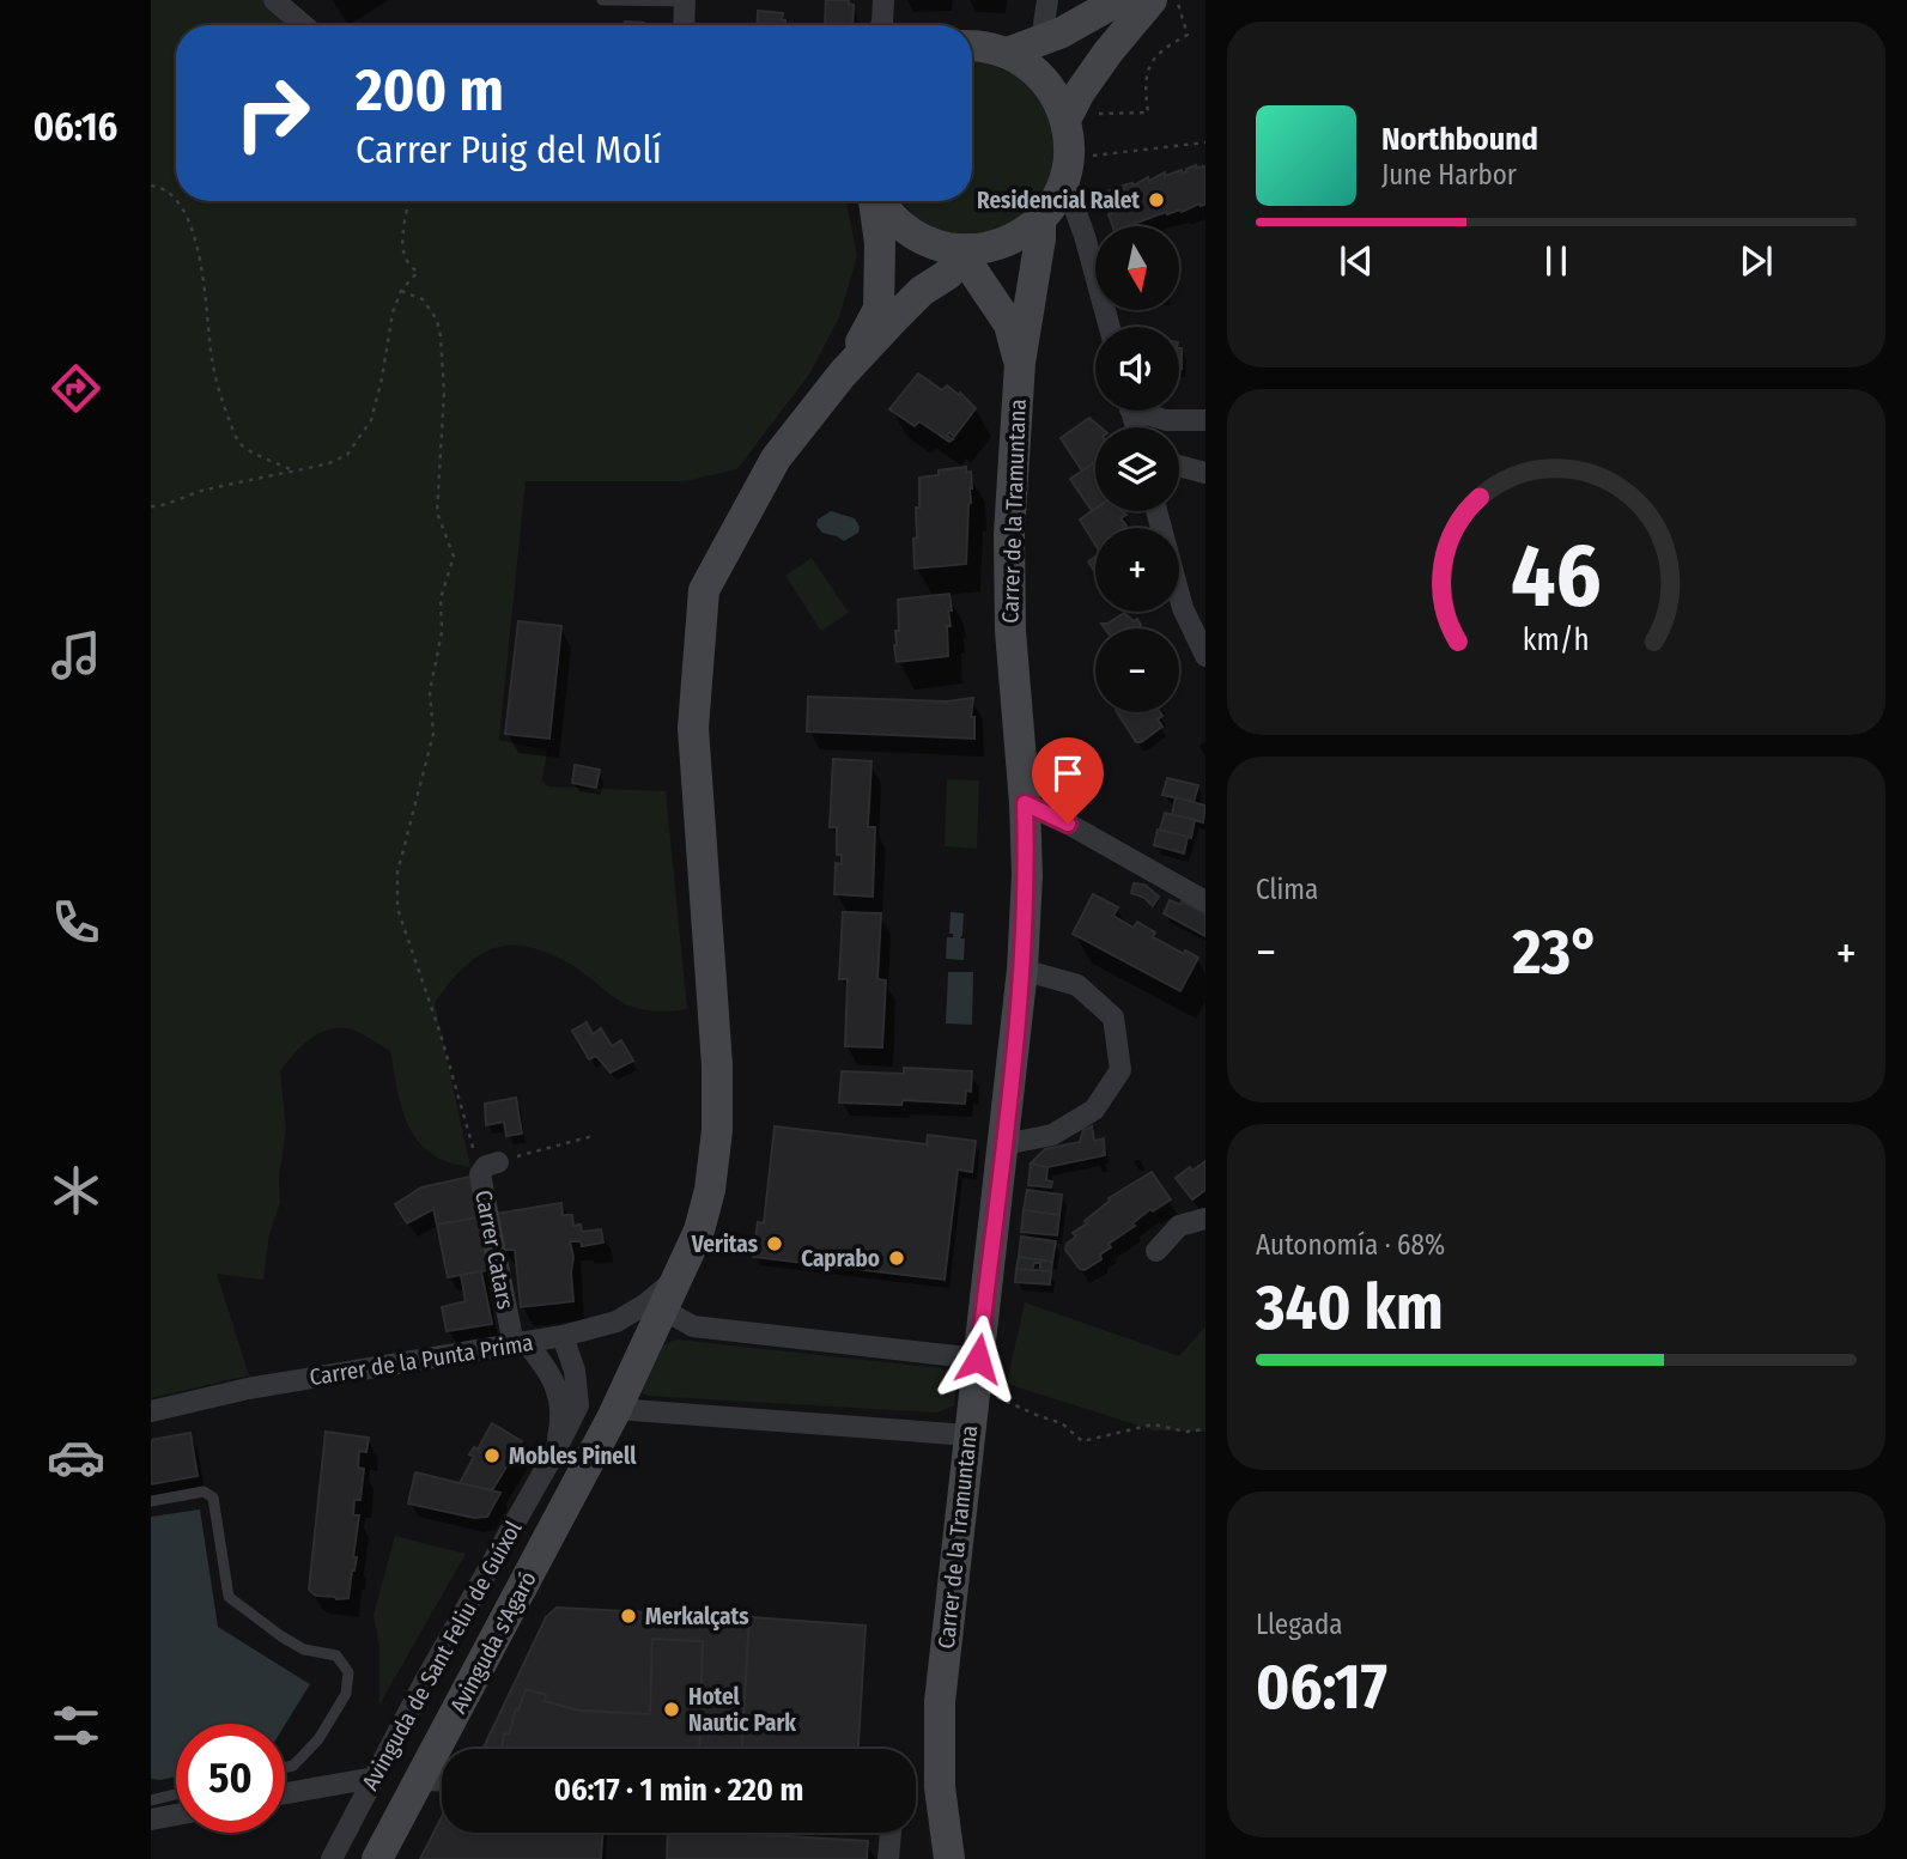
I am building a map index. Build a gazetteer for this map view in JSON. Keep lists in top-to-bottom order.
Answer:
{
  "streets": {
    "main road": ["Carrer de la Tramuntana", "Avinguda s'Agaró"],
    "street": ["Carrer Catars", "Carrer de la Punta Prima", "Avinguda de Sant Feliu de Guíxol"]
  },
  "crossings": [
    ["Carrer Catars", "Carrer de la Punta Prima"],
    ["Carrer Catars", "Avinguda de Sant Feliu de Guíxol"],
    ["Carrer de la Punta Prima", "Avinguda s'Agaró"],
    ["Carrer de la Punta Prima", "Avinguda de Sant Feliu de Guíxol"]
  ],
  "places": [
    "Residencial Ralet",
    "Veritas",
    "Caprabo",
    "Mobles Pinell",
    "Merkalçats",
    "Hotel Nautic Park"
  ],
  "north": "bottom",
  "page": {
    "tabs": "06:16",
    "turn": ["200 m", "Carrer Puig del Molí"],
    "song": ["Northbound", "June Harbor"],
    "map_buttons": ["+", "−"],
    "tile": [
      "Clima",
      ["Autonomía · 68%", "340 km"],
      ["Llegada", "06:17"]
    ],
    "heat": ["−", "23°", "+"],
    "limit": "50",
    "trip": "06:17 · 1 min · 220 m",
    "gauge": ["46", "km/h"]
  }
}
